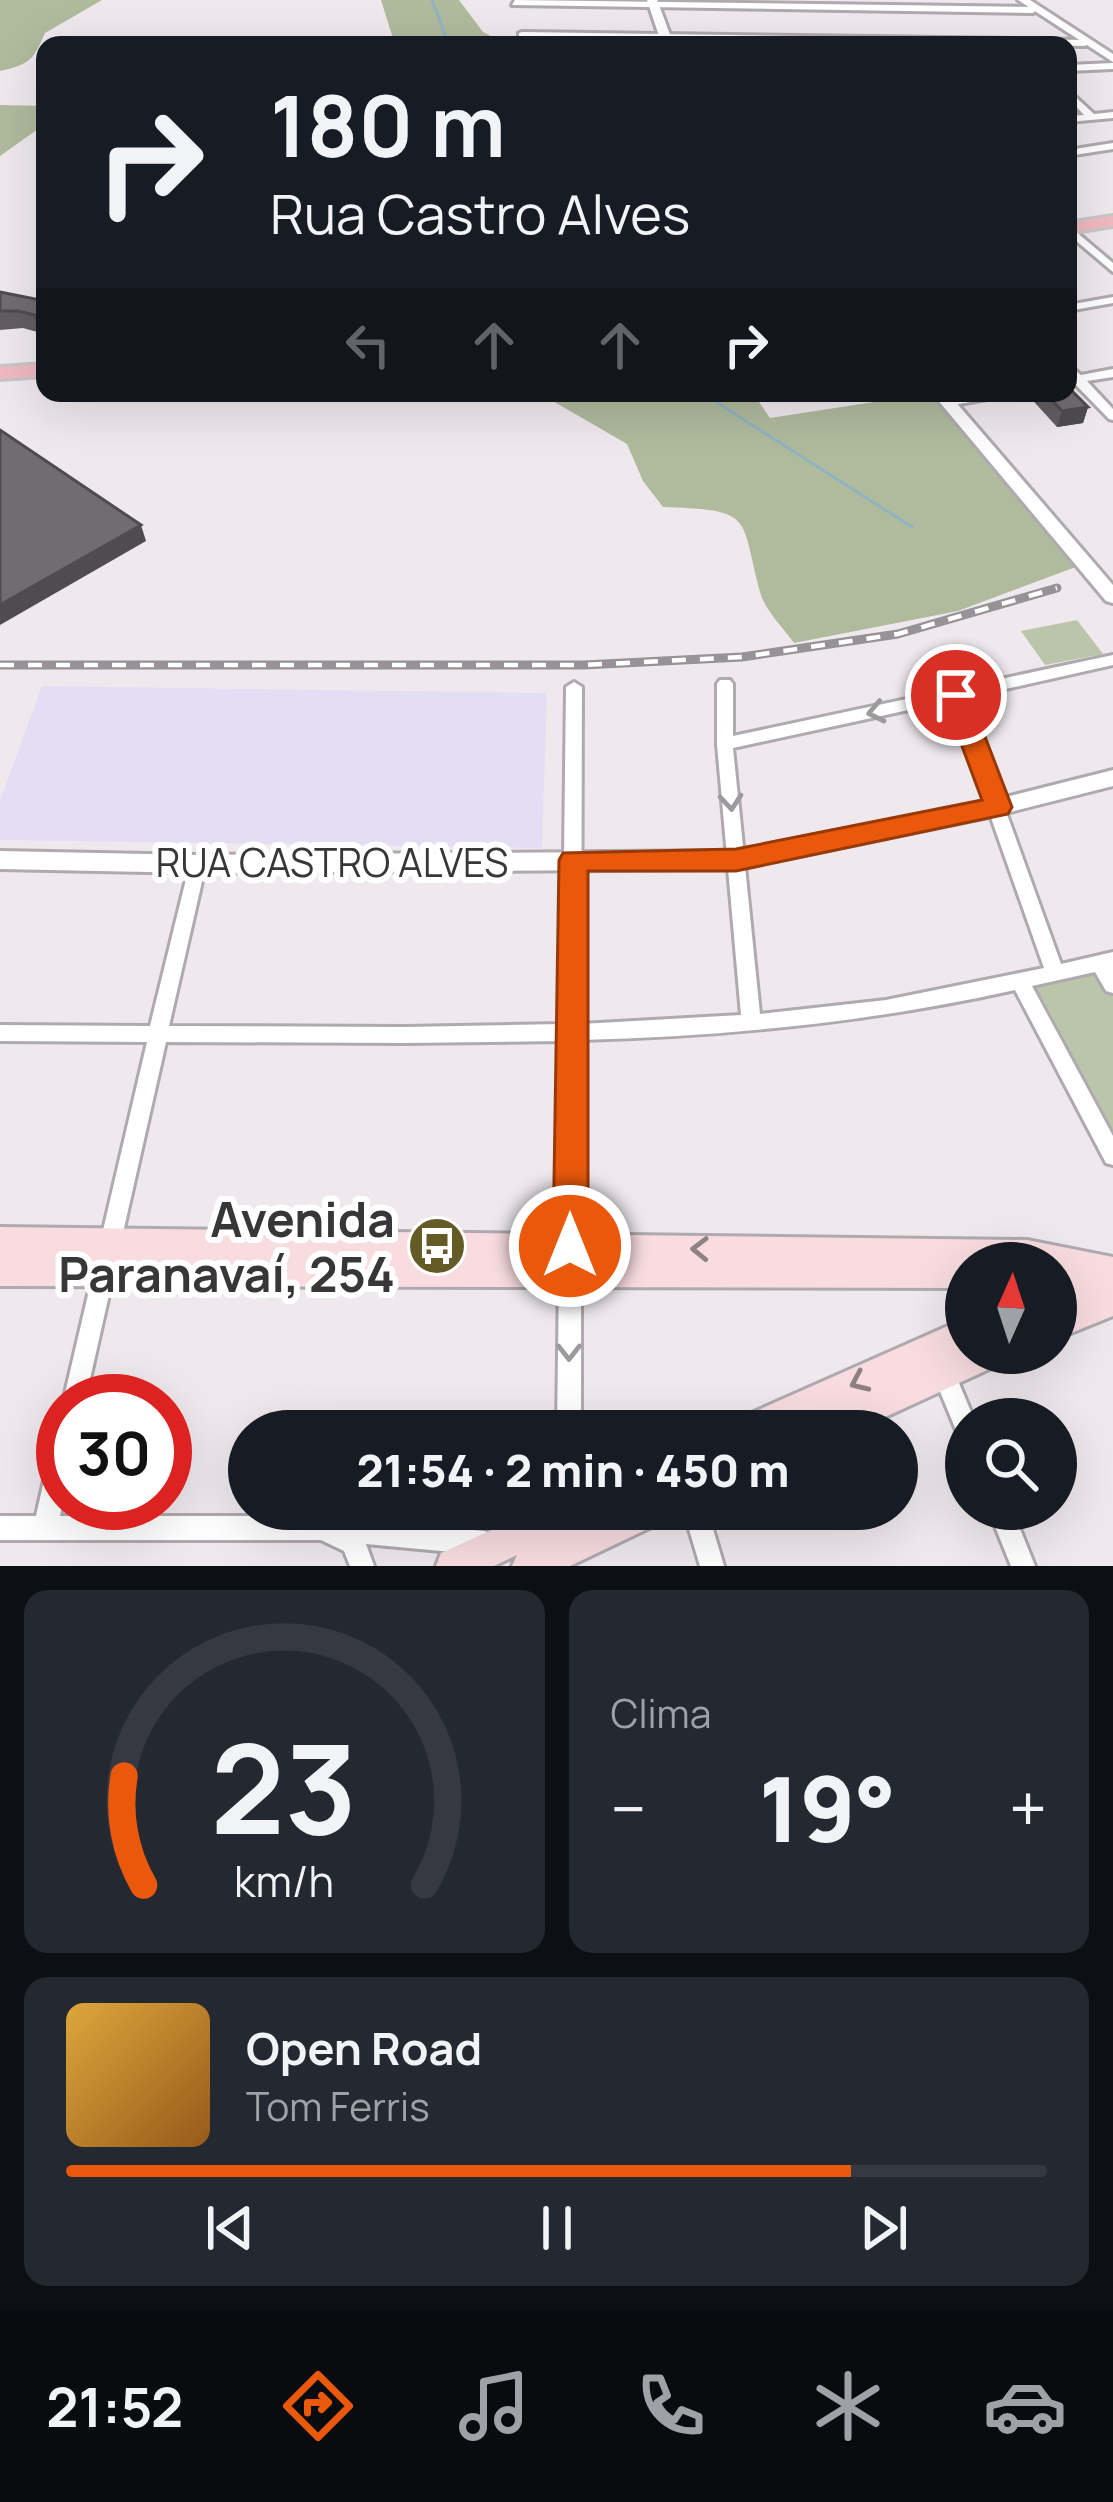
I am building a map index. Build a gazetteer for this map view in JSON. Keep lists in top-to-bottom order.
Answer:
{
  "streets": {
    "street": ["RUA CASTRO ALVES"]
  },
  "places": {
    "bus stop": ["Avenida Paranavaí, 254"]
  },
  "north": "top",
  "page": {
    "turn": ["180 m", "Rua Castro Alves"],
    "limit": "30",
    "trip": "21:54 · 2 min · 450 m",
    "tile": "Clima",
    "heat": ["−", "19°", "+"],
    "song": ["Open Road", "Tom Ferris"],
    "tabs": "21:52",
    "gauge": ["23", "km/h"]
  }
}
